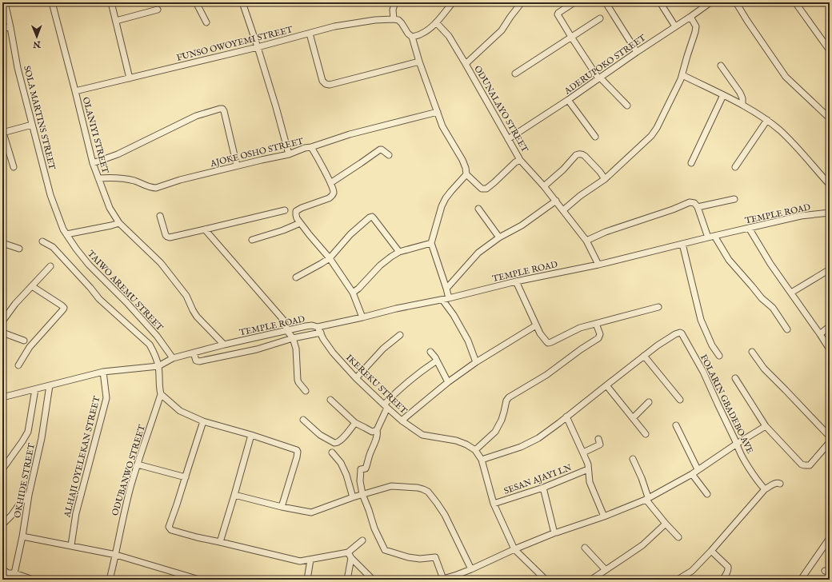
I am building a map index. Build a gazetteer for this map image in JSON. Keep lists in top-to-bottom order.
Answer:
{
  "streets": {
    "street": [
      "FUNSO OWOYEMI STREET",
      "ADERUPOKO STREET",
      "ODUNALAYO STREET",
      "SOLA MARTINS STREET",
      "OLANIYI STREET",
      "AJOKE OSHO STREET",
      "TEMPLE ROAD",
      "TAIWO AREMU STREET",
      "IKEREKU STREET",
      "FOLARIN GBADEBO AVE",
      "ALHAJI OYELEKAN STREET",
      "ODUBANWO STREET",
      "SESAN AJAYI LN",
      "OKHIDE STREET"
    ]
  },
  "crossings": [
    ["FUNSO OWOYEMI STREET", "OLANIYI STREET"],
    ["ADERUPOKO STREET", "ODUNALAYO STREET"],
    ["ODUNALAYO STREET", "TEMPLE ROAD"],
    ["SOLA MARTINS STREET", "TAIWO AREMU STREET"],
    ["OLANIYI STREET", "AJOKE OSHO STREET"],
    ["OLANIYI STREET", "TEMPLE ROAD"],
    ["TEMPLE ROAD", "TAIWO AREMU STREET"],
    ["TEMPLE ROAD", "IKEREKU STREET"],
    ["TEMPLE ROAD", "ODUBANWO STREET"],
    ["IKEREKU STREET", "SESAN AJAYI LN"]
  ],
  "north": "bottom"
}
